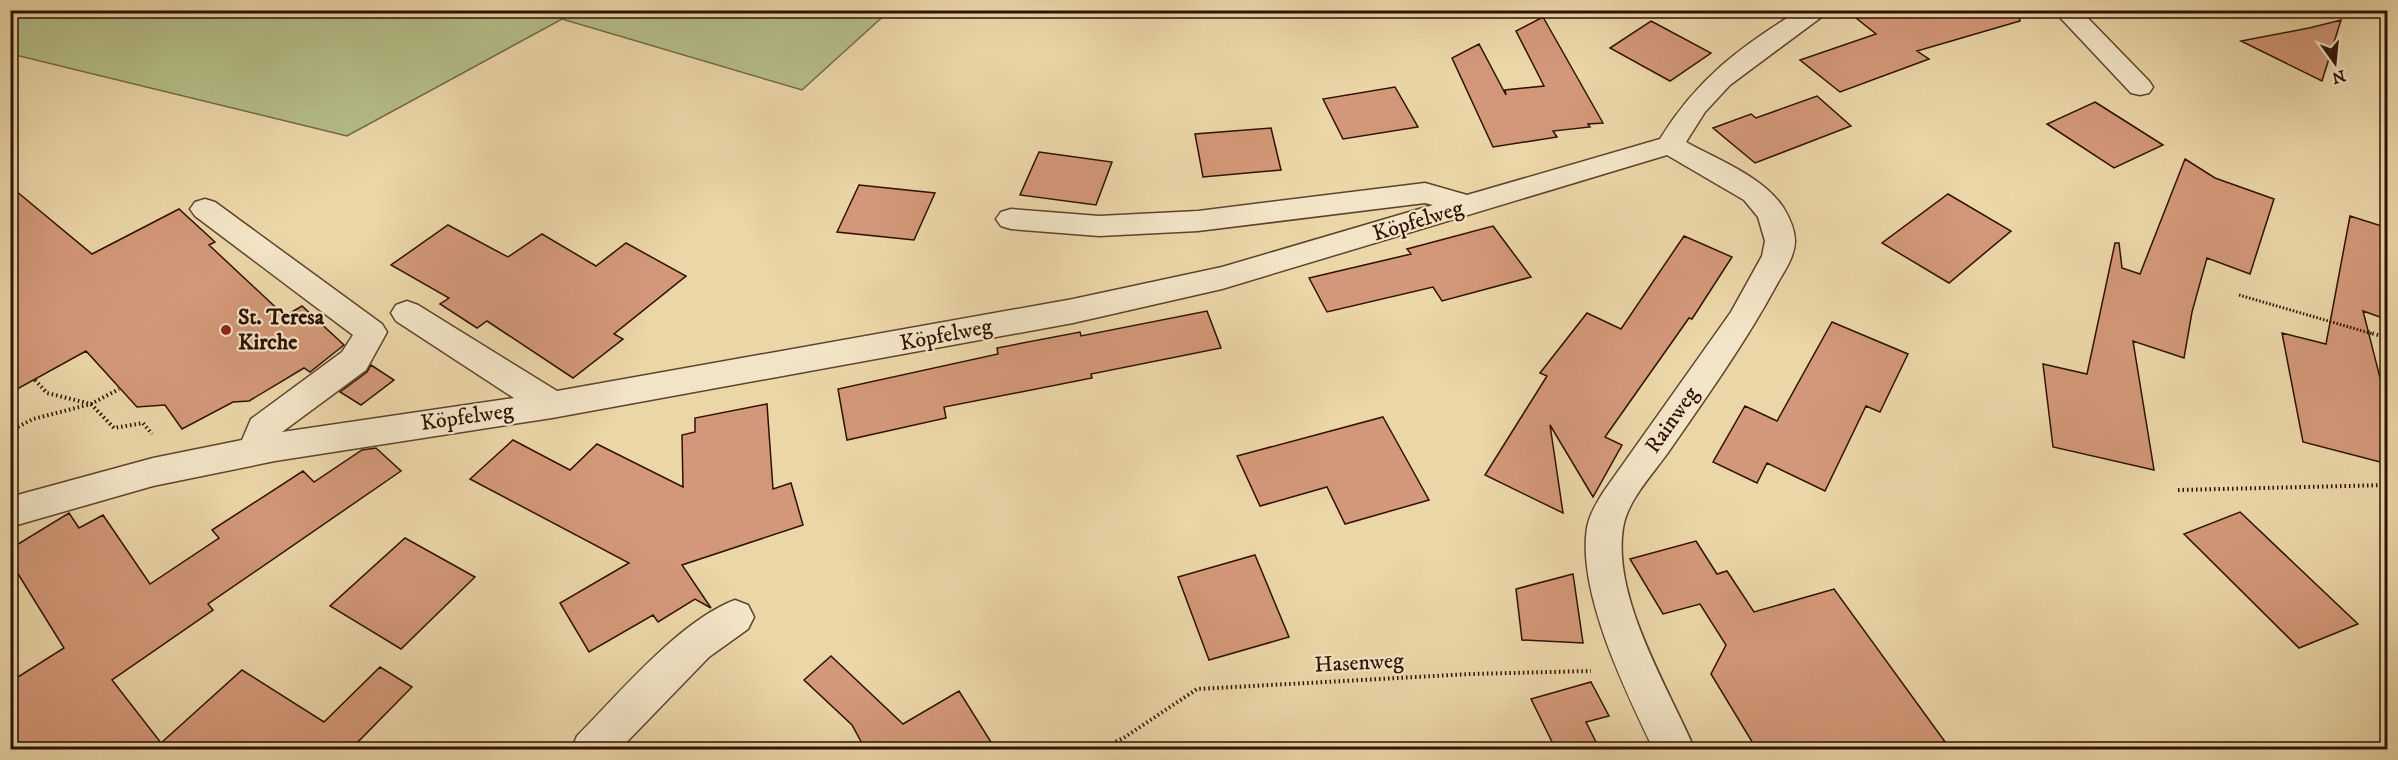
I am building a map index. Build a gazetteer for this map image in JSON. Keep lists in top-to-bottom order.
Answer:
{
  "streets": {
    "street": ["Köpfelweg", "Rainweg"],
    "path": ["Hasenweg"]
  },
  "crossings": [
    ["Köpfelweg", "Rainweg"],
    ["Rainweg", "Hasenweg"]
  ],
  "places": ["St. Teresa Kirche"],
  "north": "bottom"
}
